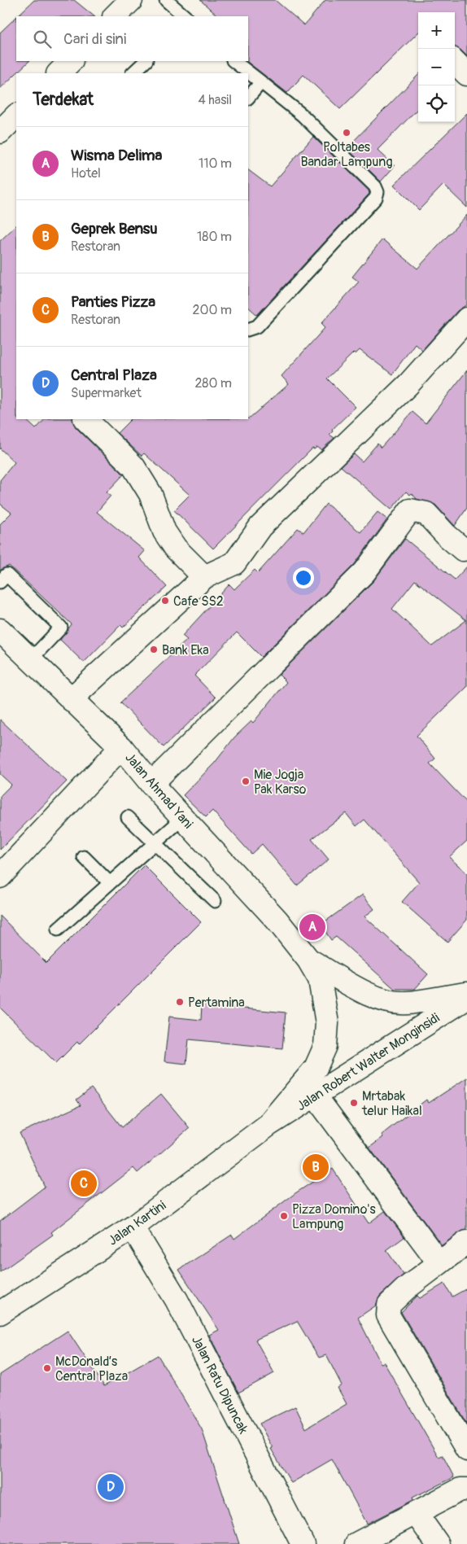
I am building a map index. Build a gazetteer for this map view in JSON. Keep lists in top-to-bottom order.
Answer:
{
  "streets": {
    "main road": [
      "Jalan Ahmad Yani",
      "Jalan Robert Walter Monginsidi",
      "Jalan Kartini",
      "Jalan Ratu Dipuncak"
    ]
  },
  "crossings": [
    ["Jalan Ahmad Yani", "Jalan Robert Walter Monginsidi"],
    ["Jalan Ahmad Yani", "Jalan Kartini"],
    ["Jalan Robert Walter Monginsidi", "Jalan Kartini"],
    ["Jalan Kartini", "Jalan Ratu Dipuncak"]
  ],
  "places": [
    "Poltabes Bandar Lampung",
    "Cafe SS2",
    "Bank Eka",
    "Mie Jogja Pak Karso",
    "Pertamina",
    "Mrtabak telur Haikal",
    "Pizza Domino's Lampung",
    "McDonald’s Central Plaza"
  ],
  "page": {
    "map_buttons": ["+", "−"],
    "search": "Cari di sini",
    "heading": ["Terdekat", "4 hasil"],
    "list": [
      {
        "mark": "A",
        "name": "Wisma Delima",
        "note": "Hotel",
        "value": "110 m"
      },
      {
        "mark": "B",
        "name": "Geprek Bensu",
        "note": "Restoran",
        "value": "180 m"
      },
      {
        "mark": "C",
        "name": "Panties Pizza",
        "note": "Restoran",
        "value": "200 m"
      },
      {
        "mark": "D",
        "name": "Central Plaza",
        "note": "Supermarket",
        "value": "280 m"
      }
    ],
    "pins": [
      "A",
      "B",
      "C",
      "D"
    ]
  }
}
